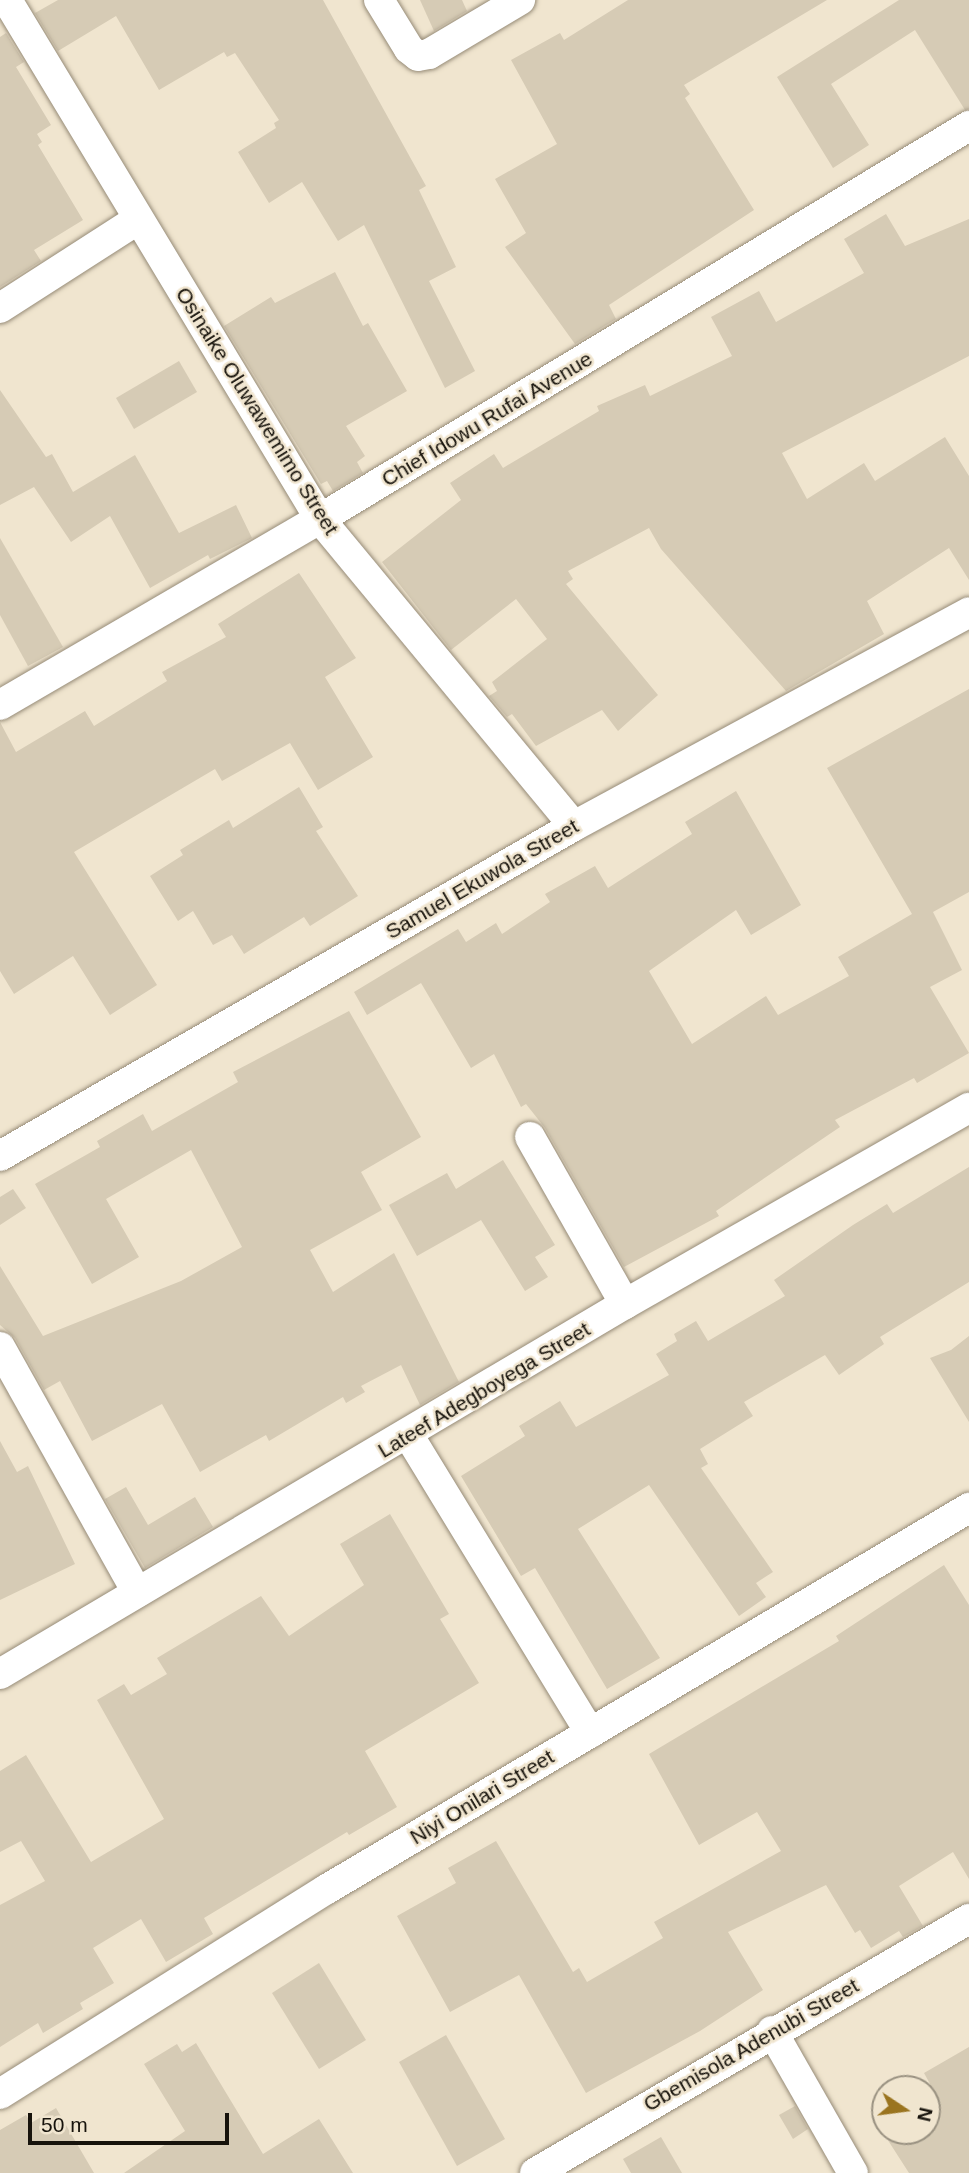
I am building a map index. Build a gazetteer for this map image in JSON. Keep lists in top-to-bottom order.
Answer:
{
  "streets": {
    "street": [
      "Osinaike Oluwawemimo Street",
      "Chief Idowu Rufai Avenue",
      "Samuel Ekuwola Street",
      "Lateef Adegboyega Street",
      "Niyi Onilari Street",
      "Gbemisola Adenubi Street"
    ]
  },
  "crossings": [
    ["Osinaike Oluwawemimo Street", "Chief Idowu Rufai Avenue"],
    ["Osinaike Oluwawemimo Street", "Samuel Ekuwola Street"]
  ],
  "scale_bar": "50 m",
  "north": "right"
}
